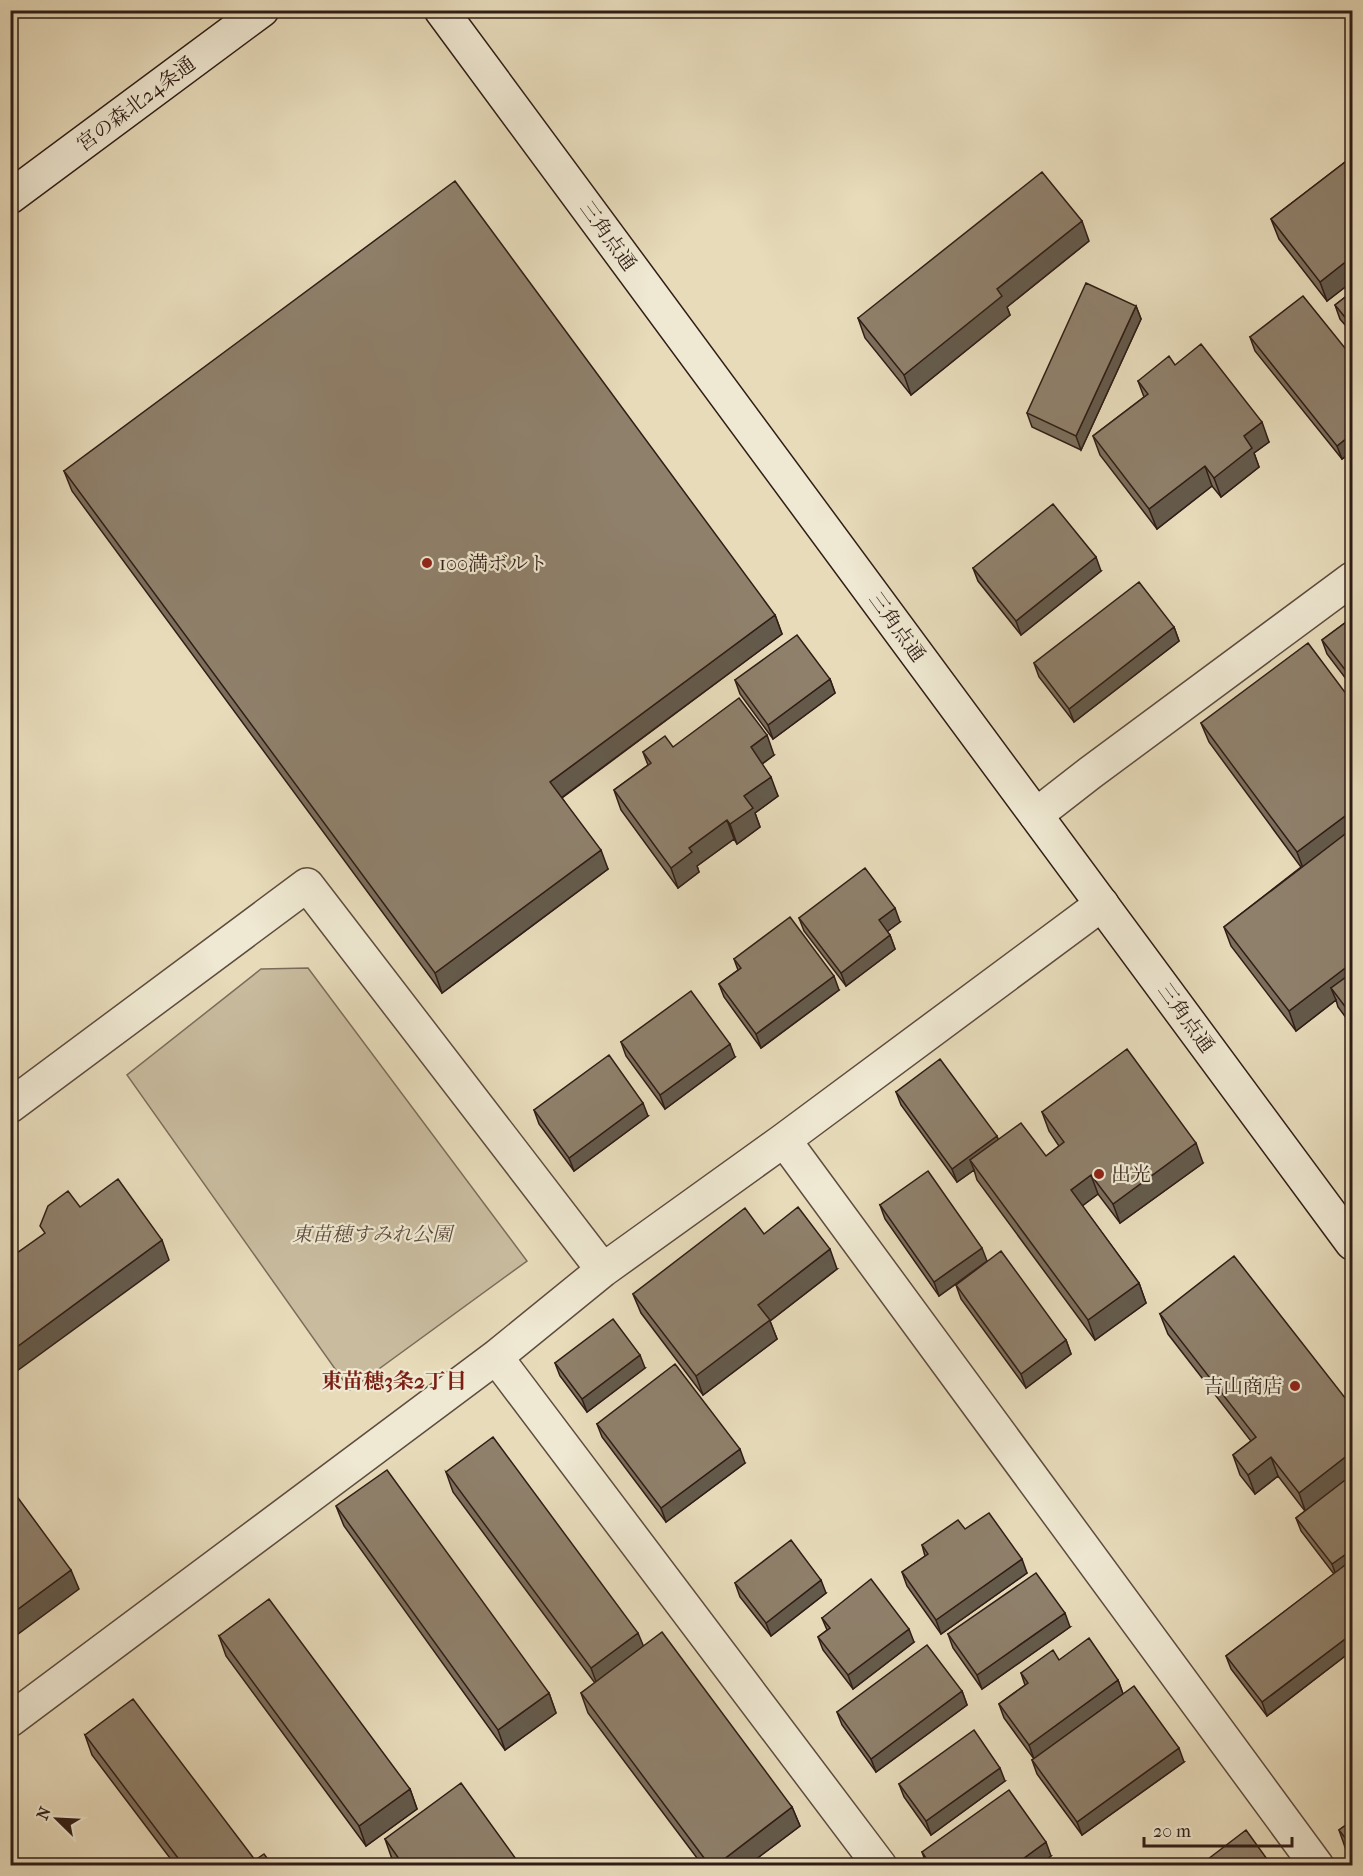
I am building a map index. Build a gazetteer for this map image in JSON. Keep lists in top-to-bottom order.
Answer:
{
  "streets": {
    "street": ["宮の森北24条通", "三角点通"]
  },
  "districts": ["東苗穂3条2丁目"],
  "parks": ["東苗穂すみれ公園"],
  "places": ["100満ボルト", "出光", "吉山商店"],
  "scale_bar": "20 m",
  "north": "top left"
}
